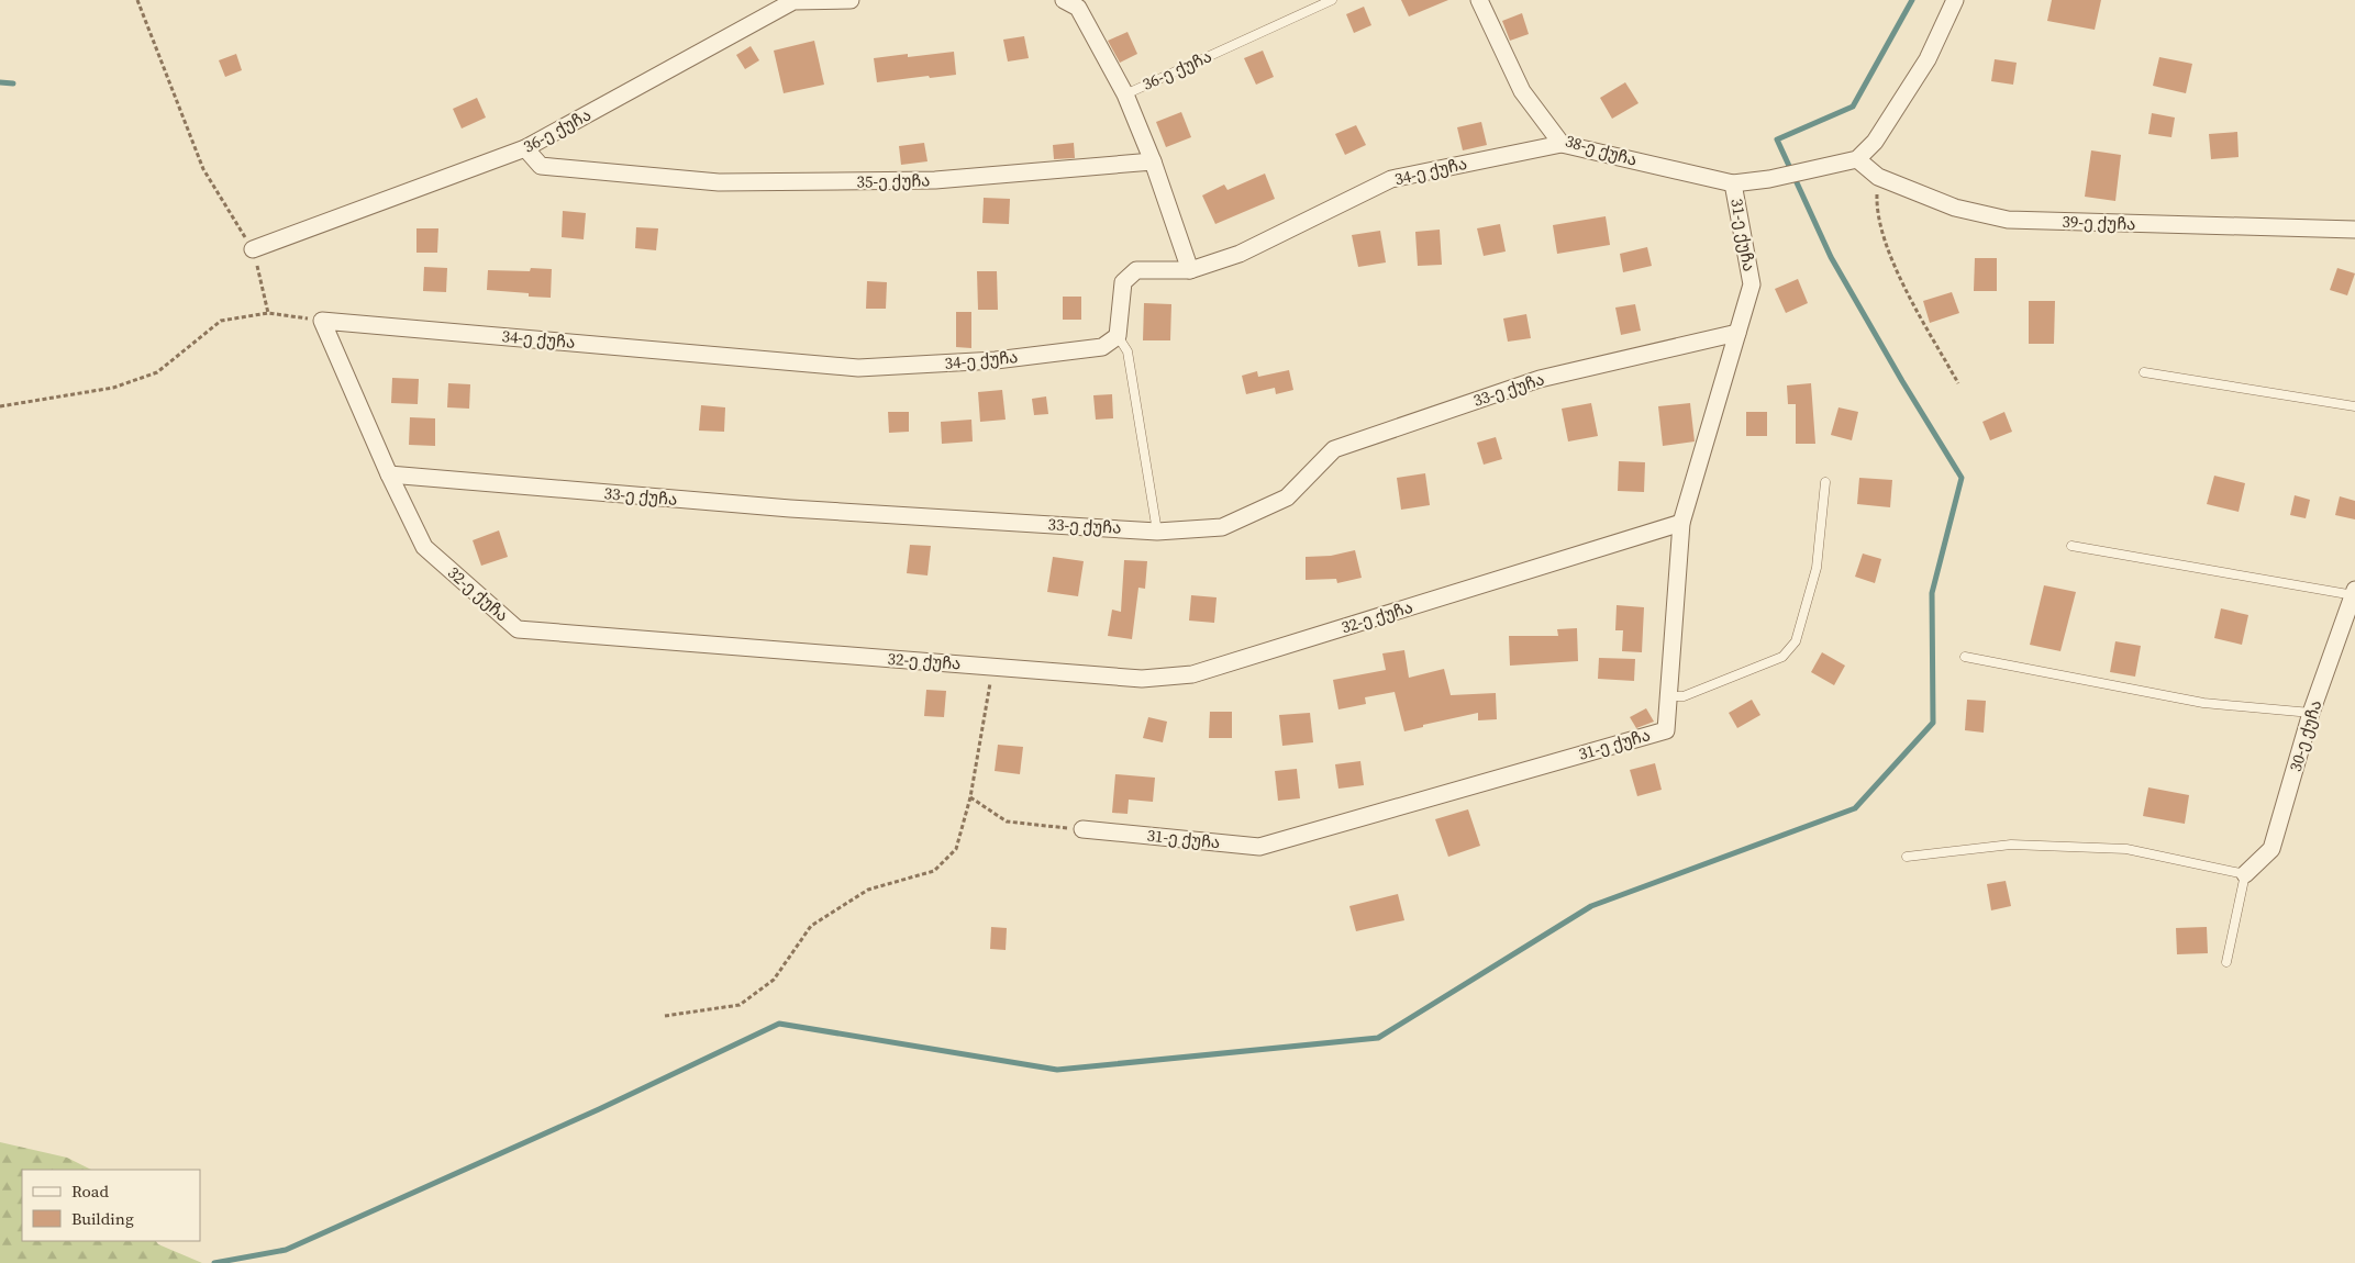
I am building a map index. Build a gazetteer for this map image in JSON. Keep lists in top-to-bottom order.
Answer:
{
  "streets": {
    "street": [
      "36-ე ქუჩა",
      "38-ე ქუჩა",
      "34-ე ქუჩა",
      "35-ე ქუჩა",
      "39-ე ქუჩა",
      "31-ე ქუჩა",
      "33-ე ქუჩა",
      "32-ე ქუჩა",
      "30-ე ქუჩა"
    ]
  },
  "crossings": [
    ["36-ე ქუჩა", "35-ე ქუჩა"],
    ["38-ე ქუჩა", "34-ე ქუჩა"],
    ["38-ე ქუჩა", "39-ე ქუჩა"],
    ["38-ე ქუჩა", "31-ე ქუჩა"],
    ["34-ე ქუჩა", "32-ე ქუჩა"],
    ["31-ე ქუჩა", "33-ე ქუჩა"],
    ["31-ე ქუჩა", "32-ე ქუჩა"],
    ["33-ე ქუჩა", "32-ე ქუჩა"]
  ],
  "legend": ["Road", "Building"]
}
